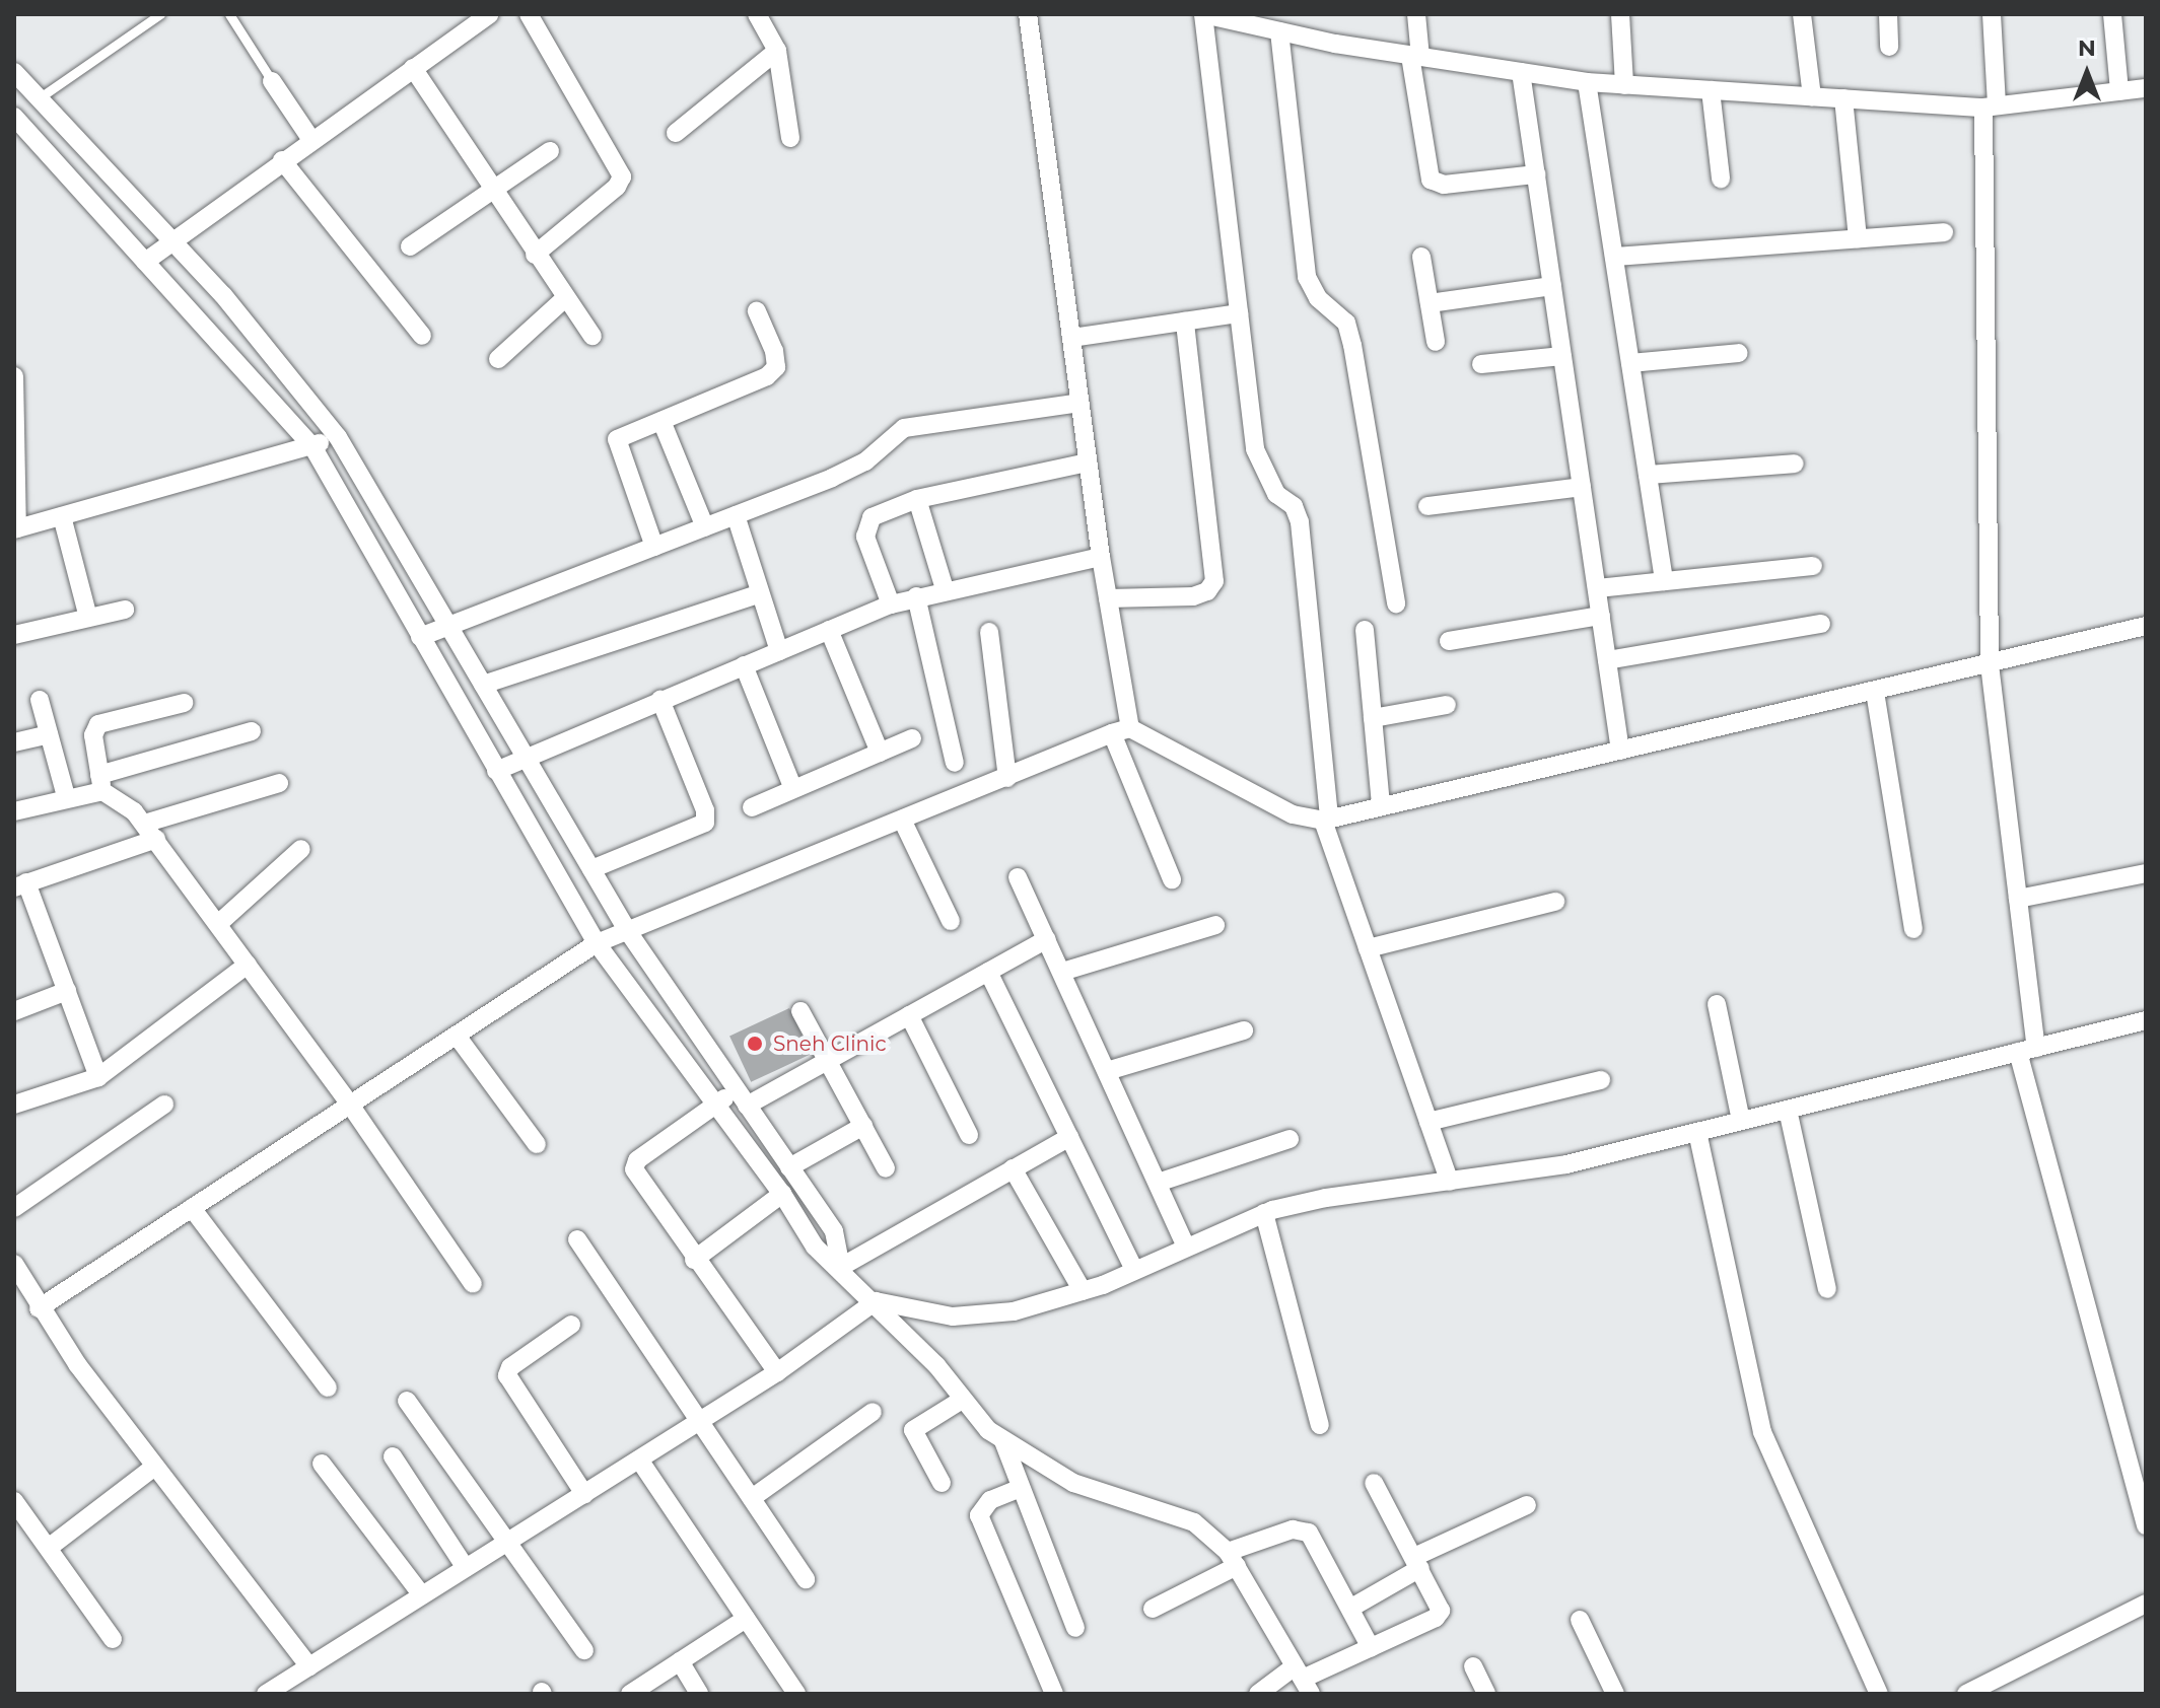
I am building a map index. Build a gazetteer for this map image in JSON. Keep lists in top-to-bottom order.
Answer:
{
  "places": ["Sneh Clinic"],
  "north": "top"
}
